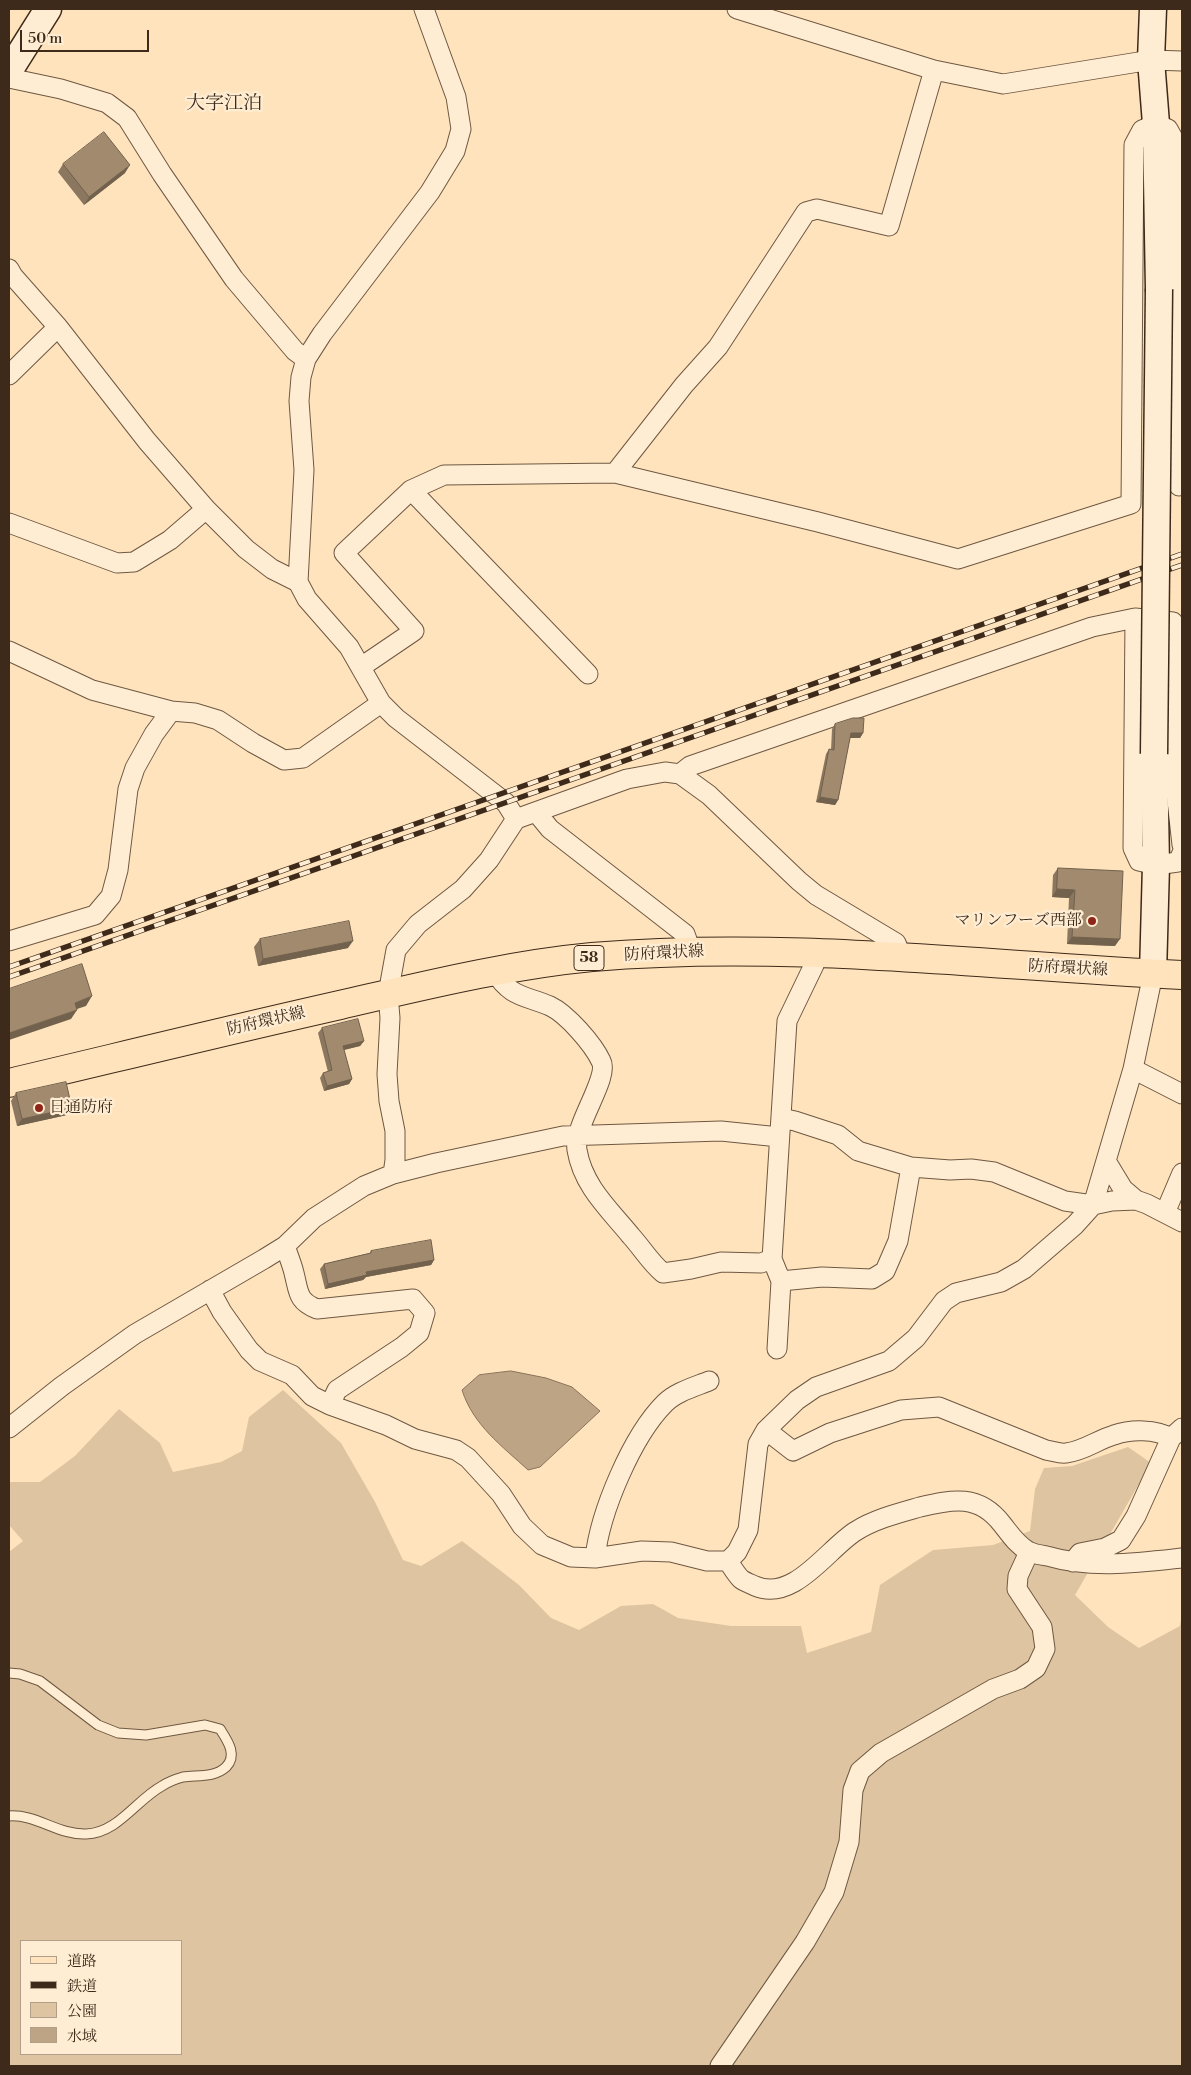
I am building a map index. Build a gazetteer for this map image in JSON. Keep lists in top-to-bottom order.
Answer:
{
  "streets": {
    "main road": ["防府環状線", "58"]
  },
  "districts": ["大字江泊"],
  "places": ["マリンフーズ西部", "日通防府"],
  "legend": [
    "道路",
    "鉄道",
    "公園",
    "水域"
  ],
  "scale_bar": "50 m"
}
